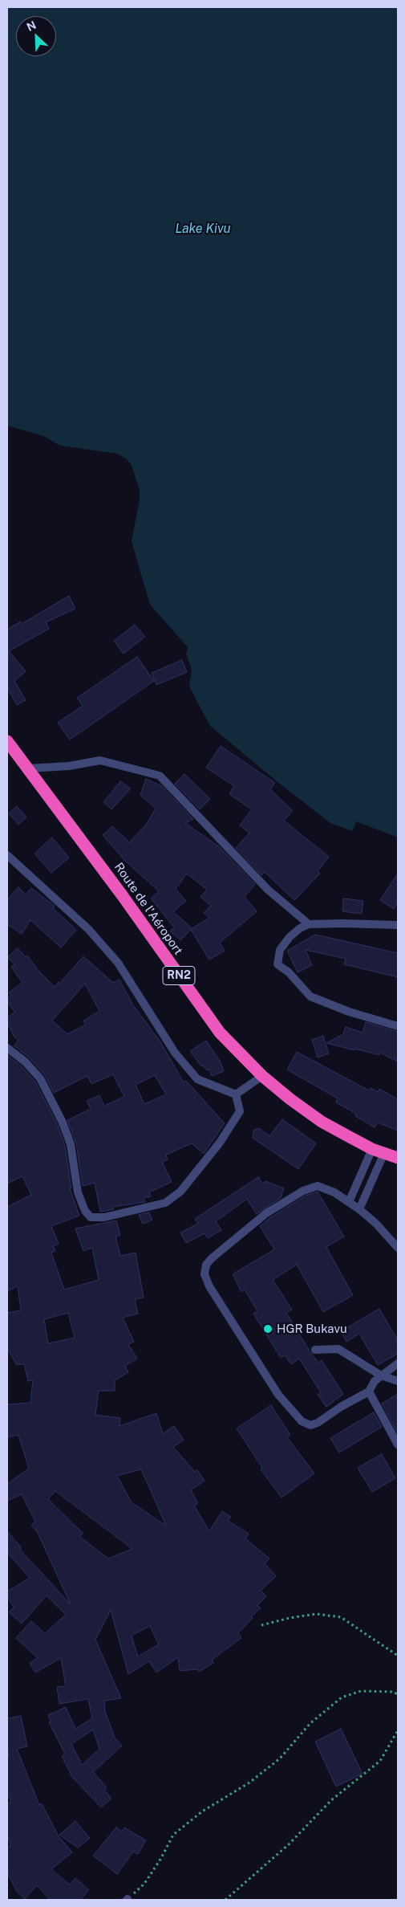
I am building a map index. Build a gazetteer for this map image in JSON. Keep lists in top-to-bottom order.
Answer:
{
  "streets": {
    "highway": ["Route de l'Aéroport", "RN2"]
  },
  "water": ["Lake Kivu"],
  "places": ["HGR Bukavu"],
  "north": "top left"
}
